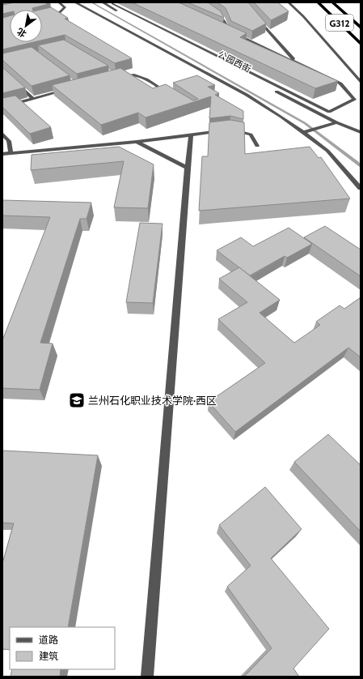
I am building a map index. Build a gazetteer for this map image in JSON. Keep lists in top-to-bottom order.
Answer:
{
  "streets": {
    "highway": ["G312"],
    "street": ["公园西街"]
  },
  "places": {
    "school or university": ["兰州石化职业技术学院·西区"]
  },
  "legend": ["道路", "建筑"],
  "north": "bottom left"
}
